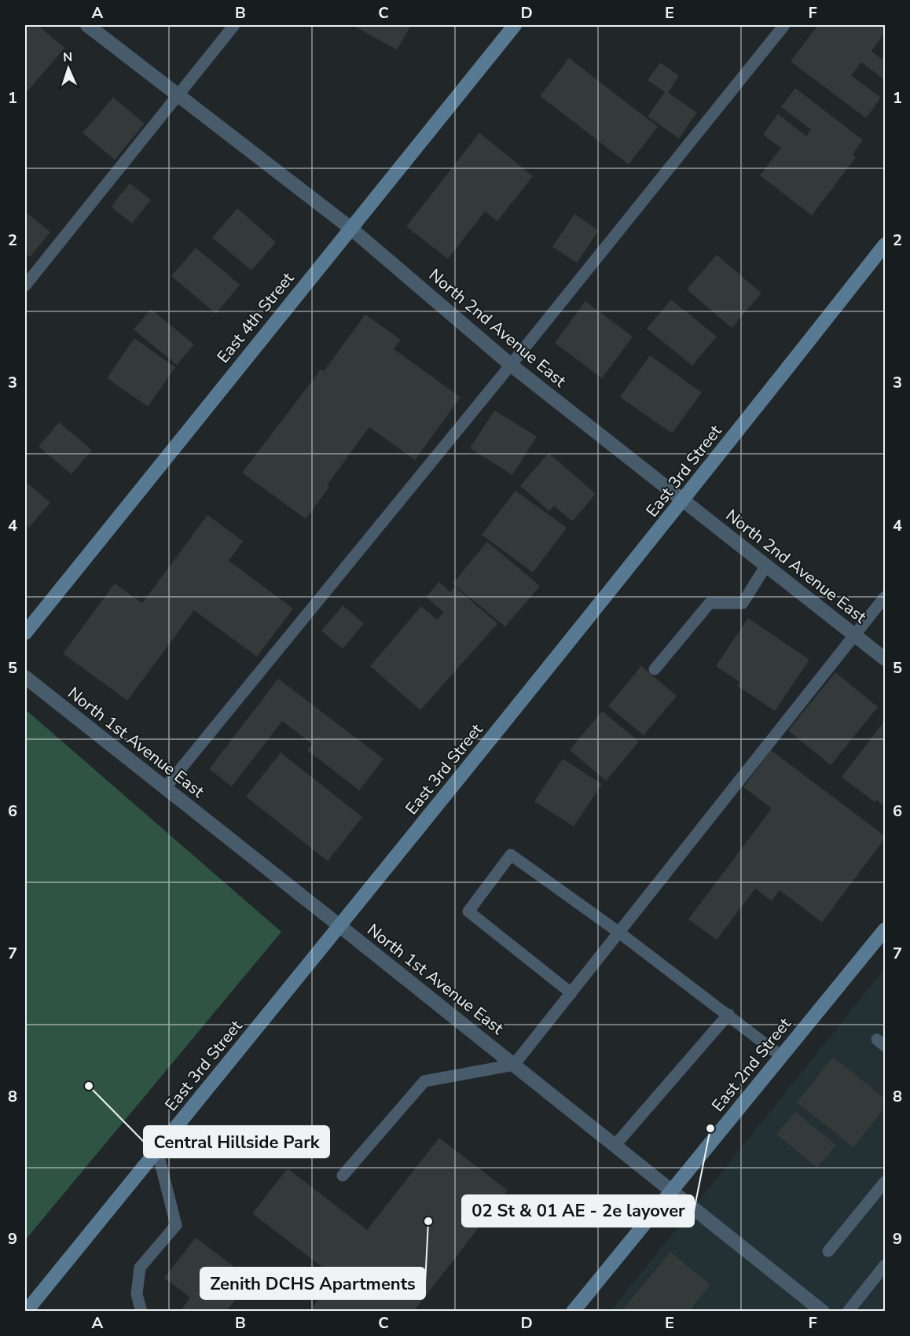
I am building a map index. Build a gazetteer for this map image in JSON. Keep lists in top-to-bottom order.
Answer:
{
  "streets": {
    "street": [
      "East 4th Street",
      "North 2nd Avenue East",
      "East 3rd Street",
      "North 1st Avenue East",
      "East 2nd Street"
    ]
  },
  "crossings": [
    ["East 4th Street", "North 2nd Avenue East"],
    ["North 2nd Avenue East", "East 3rd Street"],
    ["East 3rd Street", "North 1st Avenue East"],
    ["North 1st Avenue East", "East 2nd Street"]
  ],
  "places": ["Central Hillside Park", "02 St & 01 AE - 2e layover", "Zenith DCHS Apartments"],
  "north": "top",
  "grid": {
    "columns": [
      "A",
      "B",
      "C",
      "D",
      "E",
      "F"
    ],
    "rows": [
      "1",
      "2",
      "3",
      "4",
      "5",
      "6",
      "7",
      "8",
      "9"
    ]
  }
}
